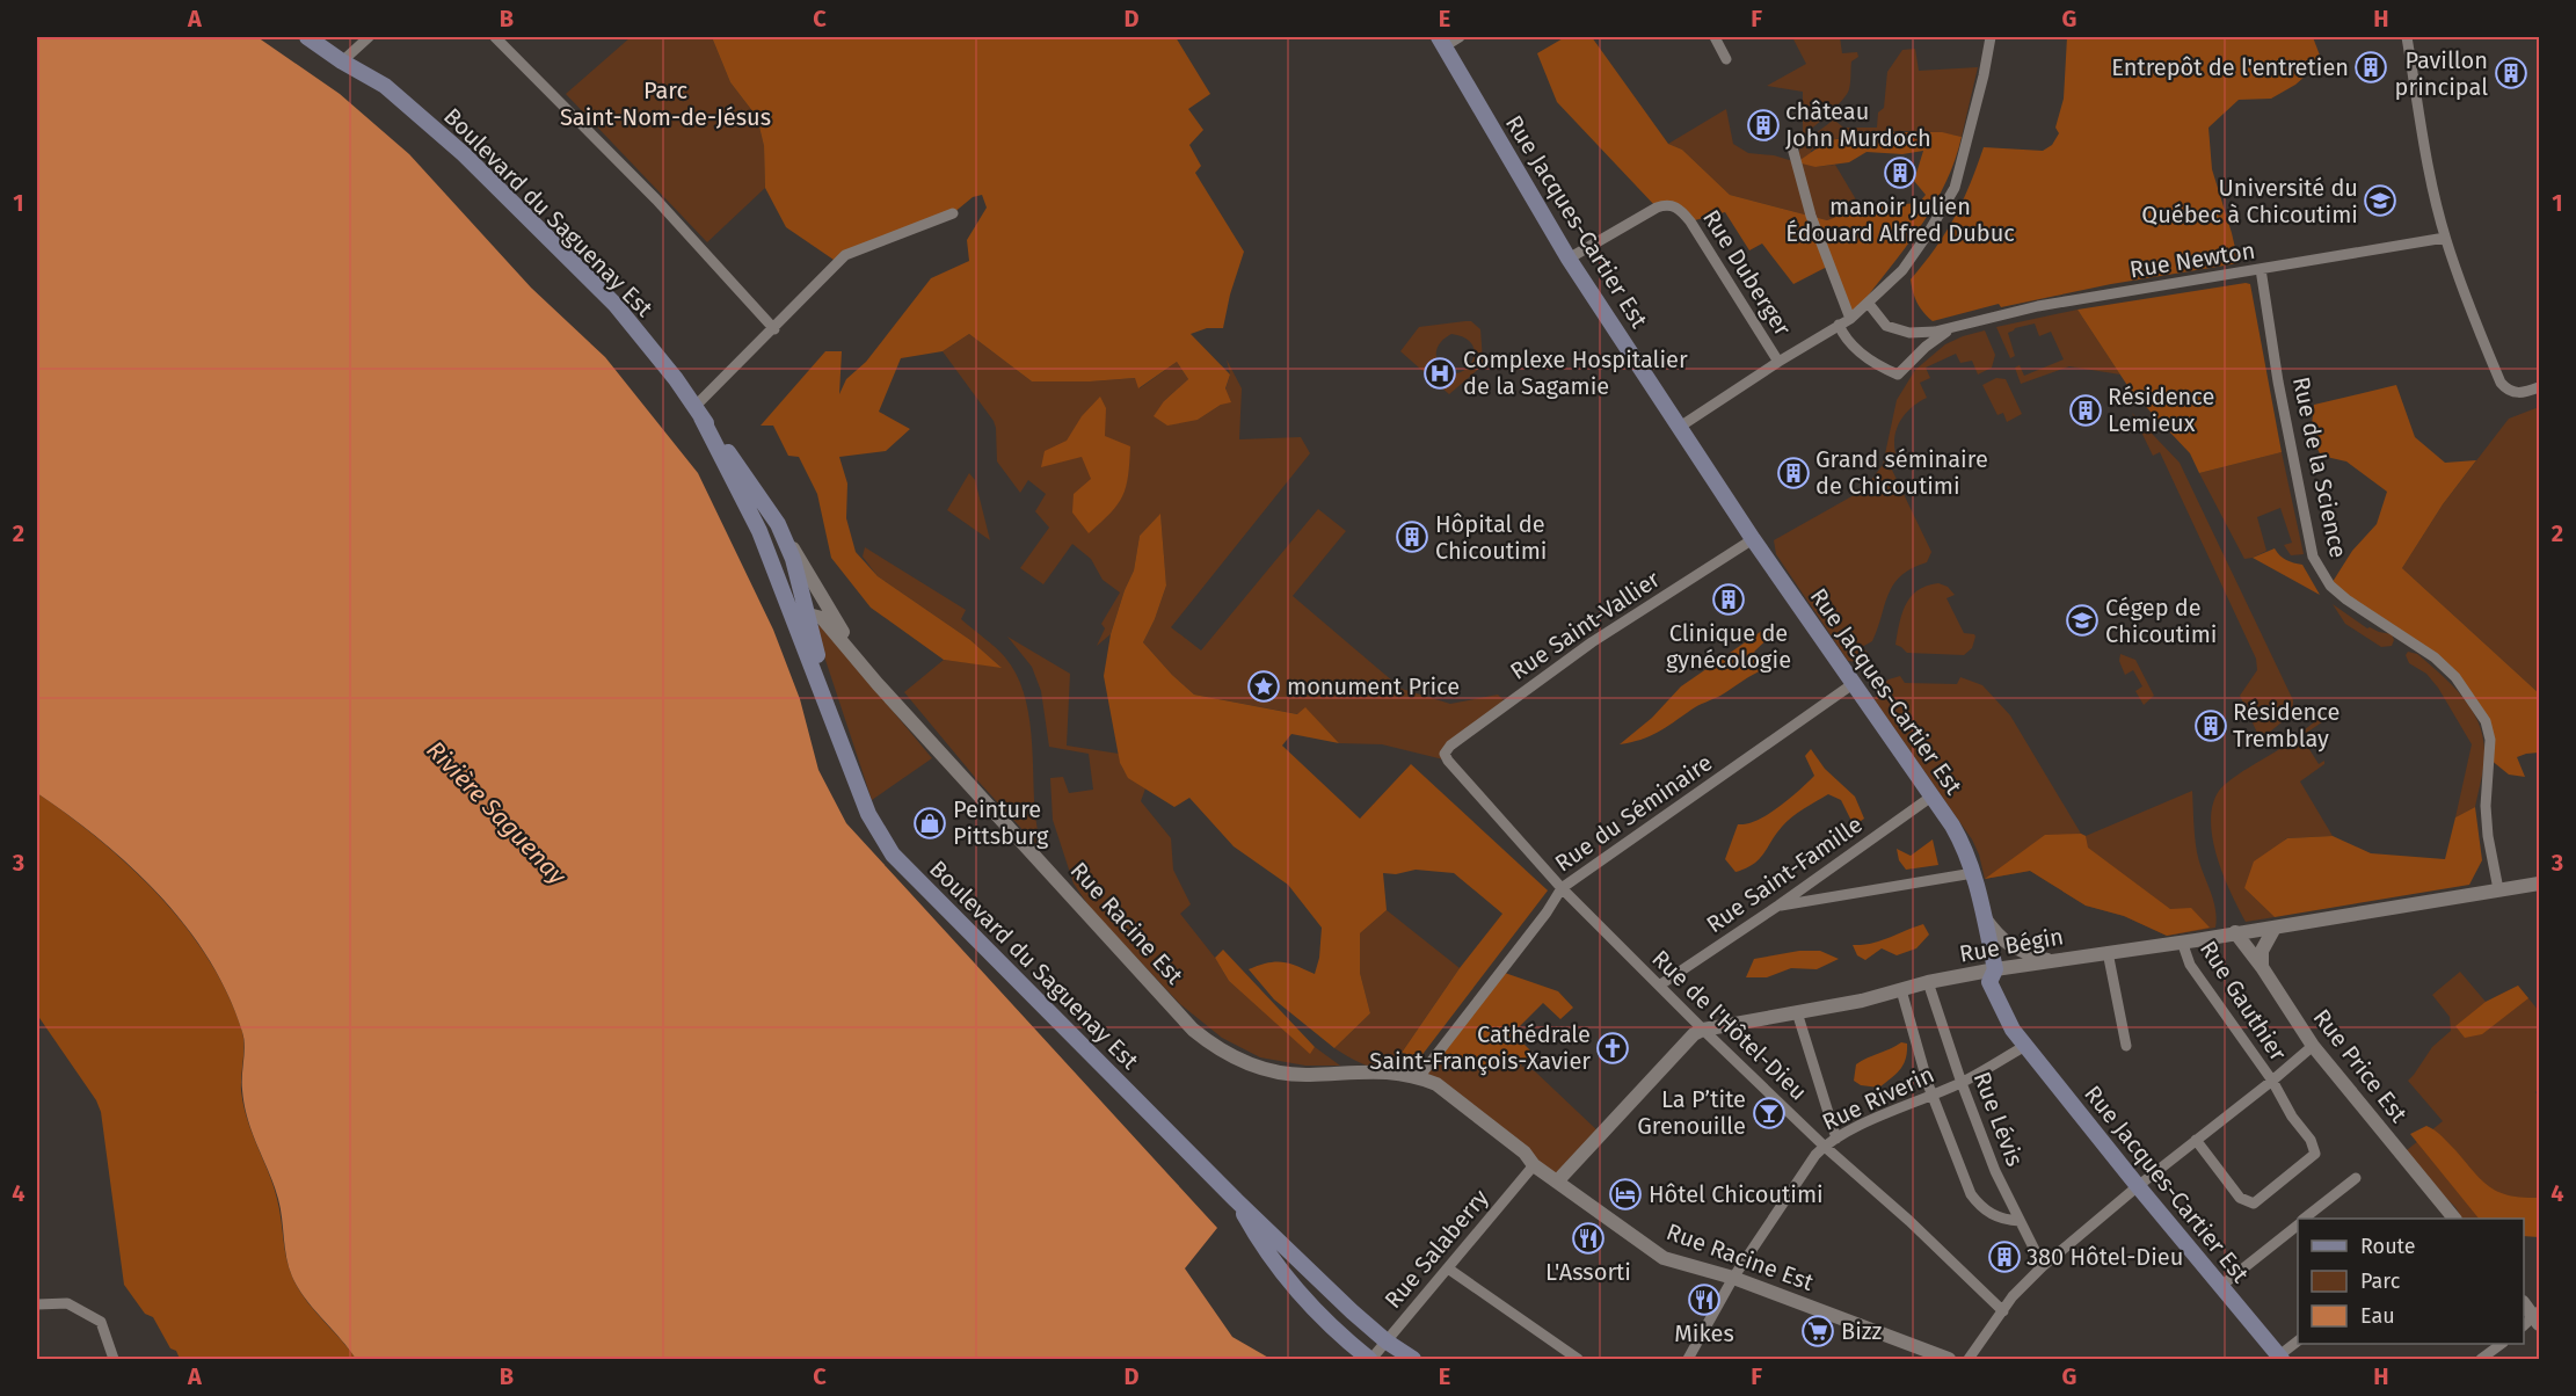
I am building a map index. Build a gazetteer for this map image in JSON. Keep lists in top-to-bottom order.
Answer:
{
  "streets": {
    "main road": ["Boulevard du Saguenay Est", "Rue Jacques-Cartier Est"],
    "street": [
      "Rue Newton",
      "Rue Duberger",
      "Rue de la Science",
      "Rue Saint-Vallier",
      "Rue du Séminaire",
      "Rue Saint-Famille",
      "Rue Racine Est",
      "Rue Bégin",
      "Rue Gauthier",
      "Rue de l'Hôtel-Dieu",
      "Rue Price Est",
      "Rue Riverin",
      "Rue Lévis",
      "Rue Salaberry"
    ]
  },
  "crossings": [
    ["Boulevard du Saguenay Est", "Rue Racine Est"],
    ["Boulevard du Saguenay Est", "Rue Salaberry"],
    ["Rue Jacques-Cartier Est", "Rue Duberger"],
    ["Rue Jacques-Cartier Est", "Rue Saint-Vallier"],
    ["Rue Jacques-Cartier Est", "Rue du Séminaire"],
    ["Rue Jacques-Cartier Est", "Rue Saint-Famille"],
    ["Rue Jacques-Cartier Est", "Rue Bégin"],
    ["Rue Jacques-Cartier Est", "Rue Riverin"],
    ["Rue Newton", "Rue de la Science"],
    ["Rue de la Science", "Rue Bégin"],
    ["Rue Saint-Vallier", "Rue de l'Hôtel-Dieu"],
    ["Rue du Séminaire", "Rue Racine Est"],
    ["Rue du Séminaire", "Rue de l'Hôtel-Dieu"],
    ["Rue Saint-Famille", "Rue de l'Hôtel-Dieu"],
    ["Rue Racine Est", "Rue Riverin"],
    ["Rue Racine Est", "Rue Salaberry"],
    ["Rue Bégin", "Rue Gauthier"],
    ["Rue Bégin", "Rue de l'Hôtel-Dieu"],
    ["Rue Bégin", "Rue Price Est"],
    ["Rue Bégin", "Rue Lévis"],
    ["Rue de l'Hôtel-Dieu", "Rue Riverin"],
    ["Rue Riverin", "Rue Lévis"]
  ],
  "water": ["Rivière Saguenay"],
  "parks": ["Parc Saint-Nom-de-Jésus"],
  "places": {
    "building": [
      "Entrepôt de l'entretien",
      "Pavillon principal",
      "château John Murdoch",
      "manoir Julien Édouard Alfred Dubuc",
      "Résidence Lemieux",
      "Grand séminaire de Chicoutimi",
      "Hôpital de Chicoutimi",
      "Clinique de gynécologie",
      "Résidence Tremblay",
      "380 Hôtel-Dieu"
    ],
    "school or university": ["Université du Québec à Chicoutimi", "Cégep de Chicoutimi"],
    "hospital": ["Complexe Hospitalier de la Sagamie"],
    "place": ["monument Price"],
    "shop": ["Peinture Pittsburg"],
    "church": ["Cathédrale Saint-François-Xavier"],
    "bar": ["La P’tite Grenouille"],
    "hotel": ["Hôtel Chicoutimi"],
    "restaurant": ["L'Assorti", "Mikes"],
    "supermarket": ["Bizz"]
  },
  "legend": ["Route", "Parc", "Eau"],
  "grid": {
    "columns": [
      "A",
      "B",
      "C",
      "D",
      "E",
      "F",
      "G",
      "H"
    ],
    "rows": [
      "1",
      "2",
      "3",
      "4"
    ]
  }
}
